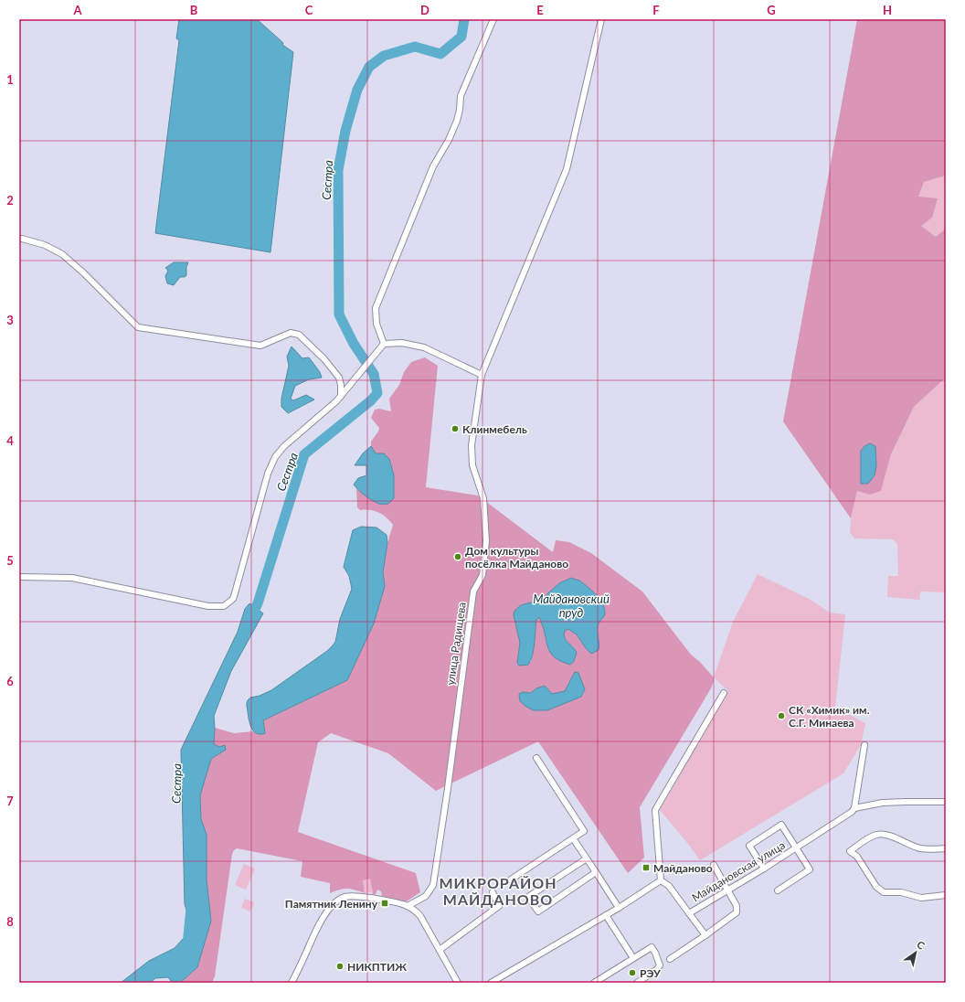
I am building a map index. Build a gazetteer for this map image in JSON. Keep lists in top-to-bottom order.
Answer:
{
  "streets": {
    "street": ["улица Радищева", "Майдановская улица"]
  },
  "districts": ["МИКРОРАЙОН МАЙДАНОВО"],
  "water": ["Сестра", "Майдановский пруд"],
  "places": {
    "other": [
      "Клинмебель",
      "Дом культуры посёлка Майданово",
      "СК «Химик» им. С.Г. Минаева",
      "НИКПТИЖ",
      "РЭУ"
    ],
    "transit": ["Майданово", "Памятник Ленину"]
  },
  "north": "top right",
  "grid": {
    "columns": [
      "A",
      "B",
      "C",
      "D",
      "E",
      "F",
      "G",
      "H"
    ],
    "rows": [
      "1",
      "2",
      "3",
      "4",
      "5",
      "6",
      "7",
      "8"
    ]
  }
}
